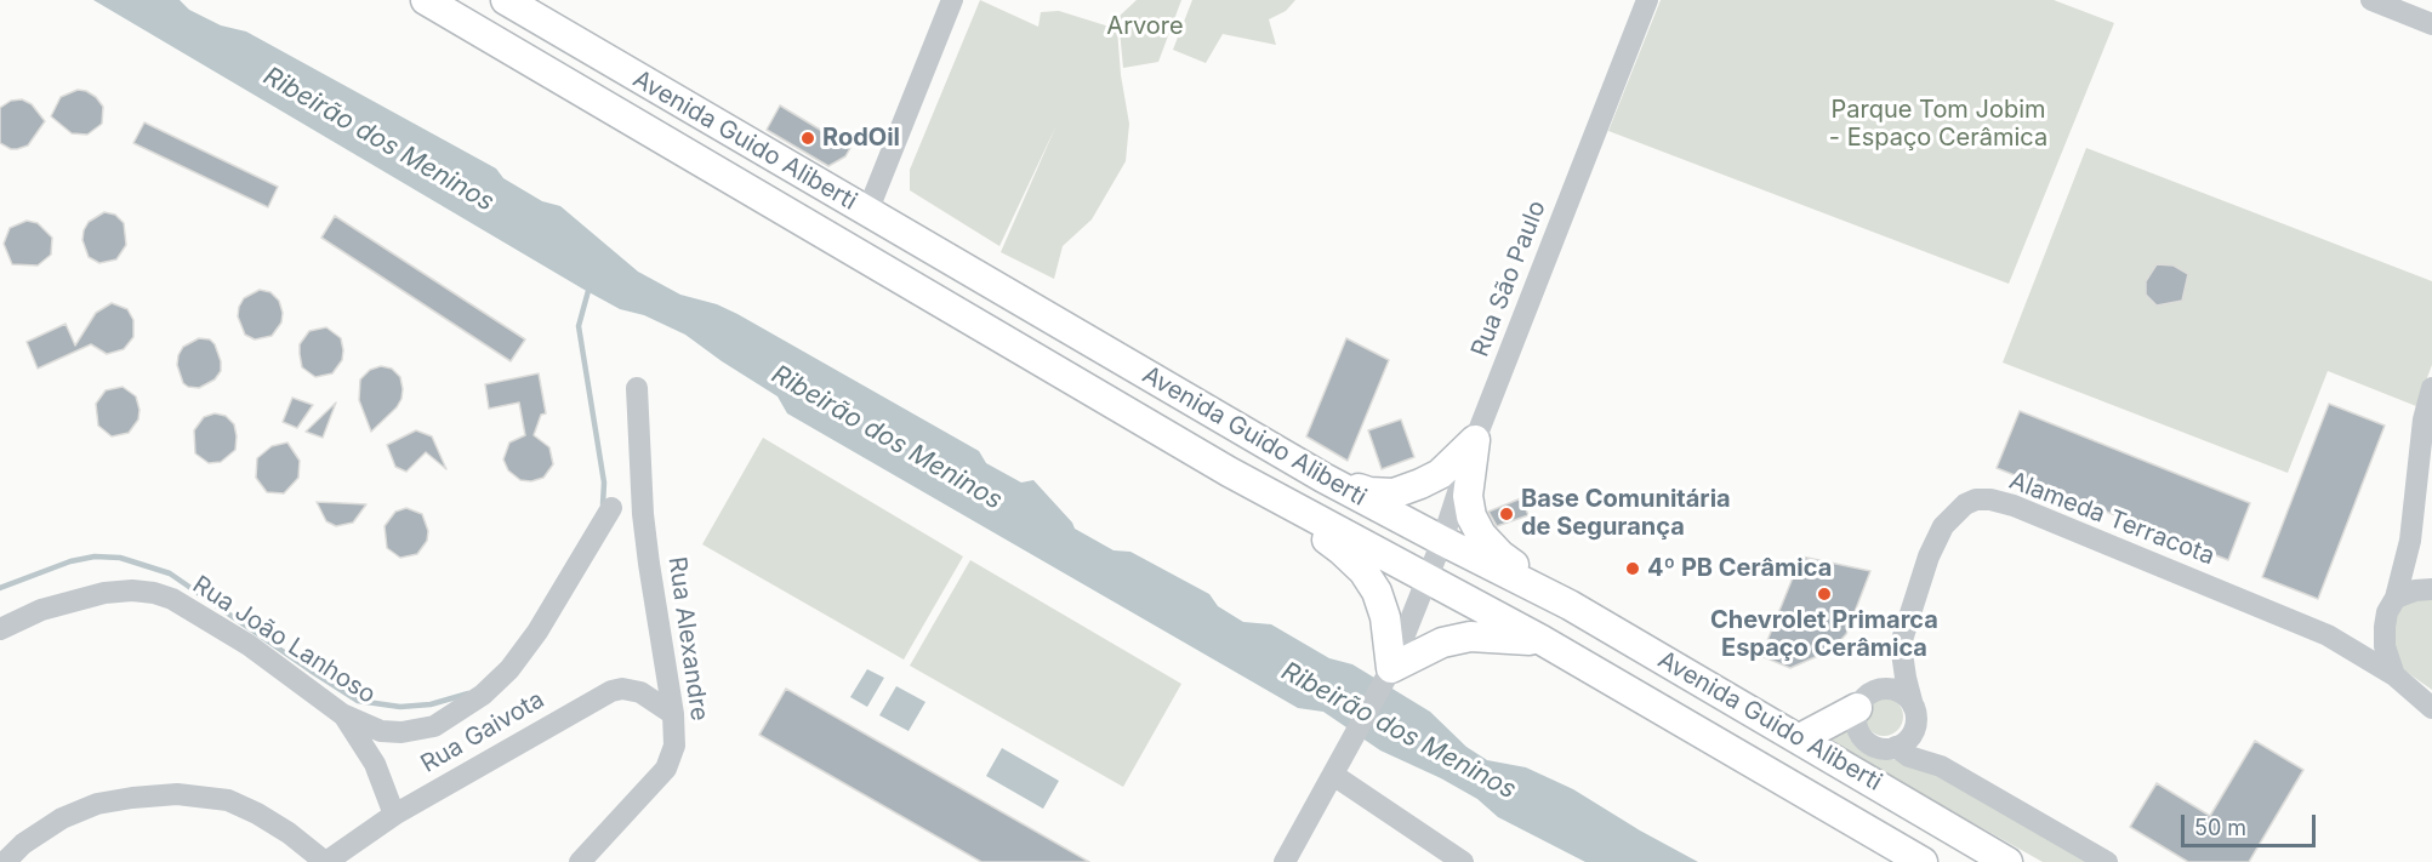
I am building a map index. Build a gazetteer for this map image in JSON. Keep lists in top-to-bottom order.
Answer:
{
  "streets": {
    "main road": ["Avenida Guido Aliberti"],
    "street": [
      "Rua São Paulo",
      "Alameda Terracota",
      "Rua Alexandre",
      "Rua João Lanhoso",
      "Rua Gaivota"
    ]
  },
  "crossings": [
    ["Avenida Guido Aliberti", "Rua São Paulo"],
    ["Rua Alexandre", "Rua Gaivota"]
  ],
  "water": ["Ribeirão dos Meninos"],
  "parks": ["Arvore", "Parque Tom Jobim - Espaço Cerâmica"],
  "places": [
    "RodOil",
    "Base Comunitária de Segurança",
    "4º PB Cerâmica",
    "Chevrolet Primarca Espaço Cerâmica"
  ],
  "scale_bar": "50 m"
}
